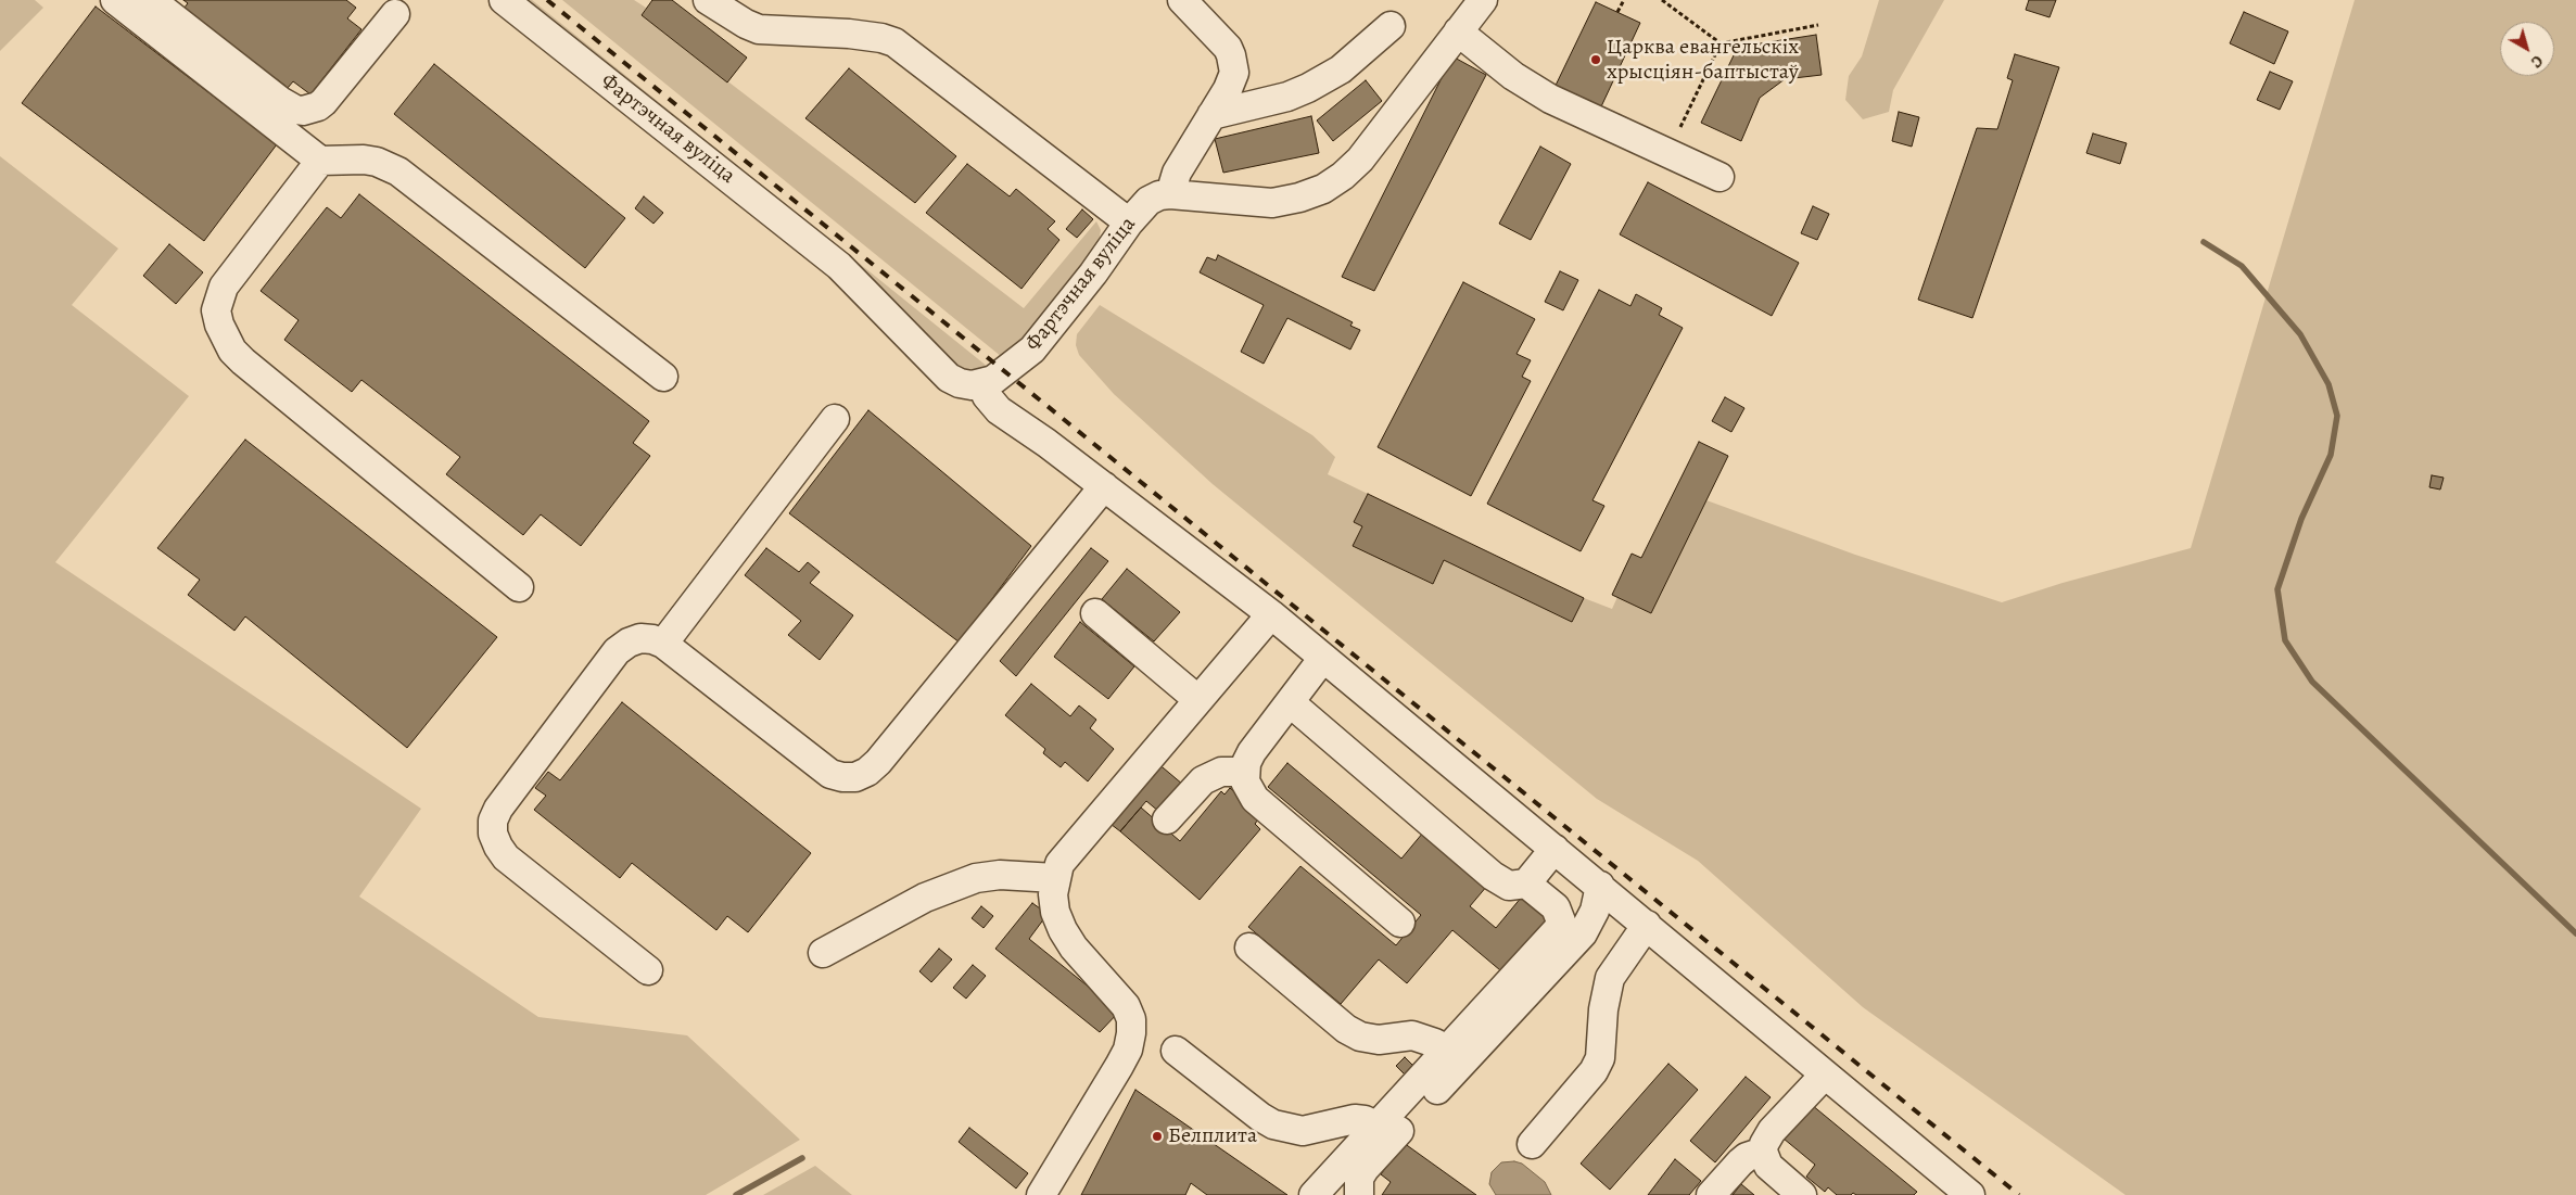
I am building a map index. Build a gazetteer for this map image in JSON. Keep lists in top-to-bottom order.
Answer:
{
  "streets": {
    "street": ["Фартэчная вуліца"]
  },
  "places": ["Царква евангельскіх хрысціян-баптыстаў", "Белплита"],
  "north": "bottom right"
}
